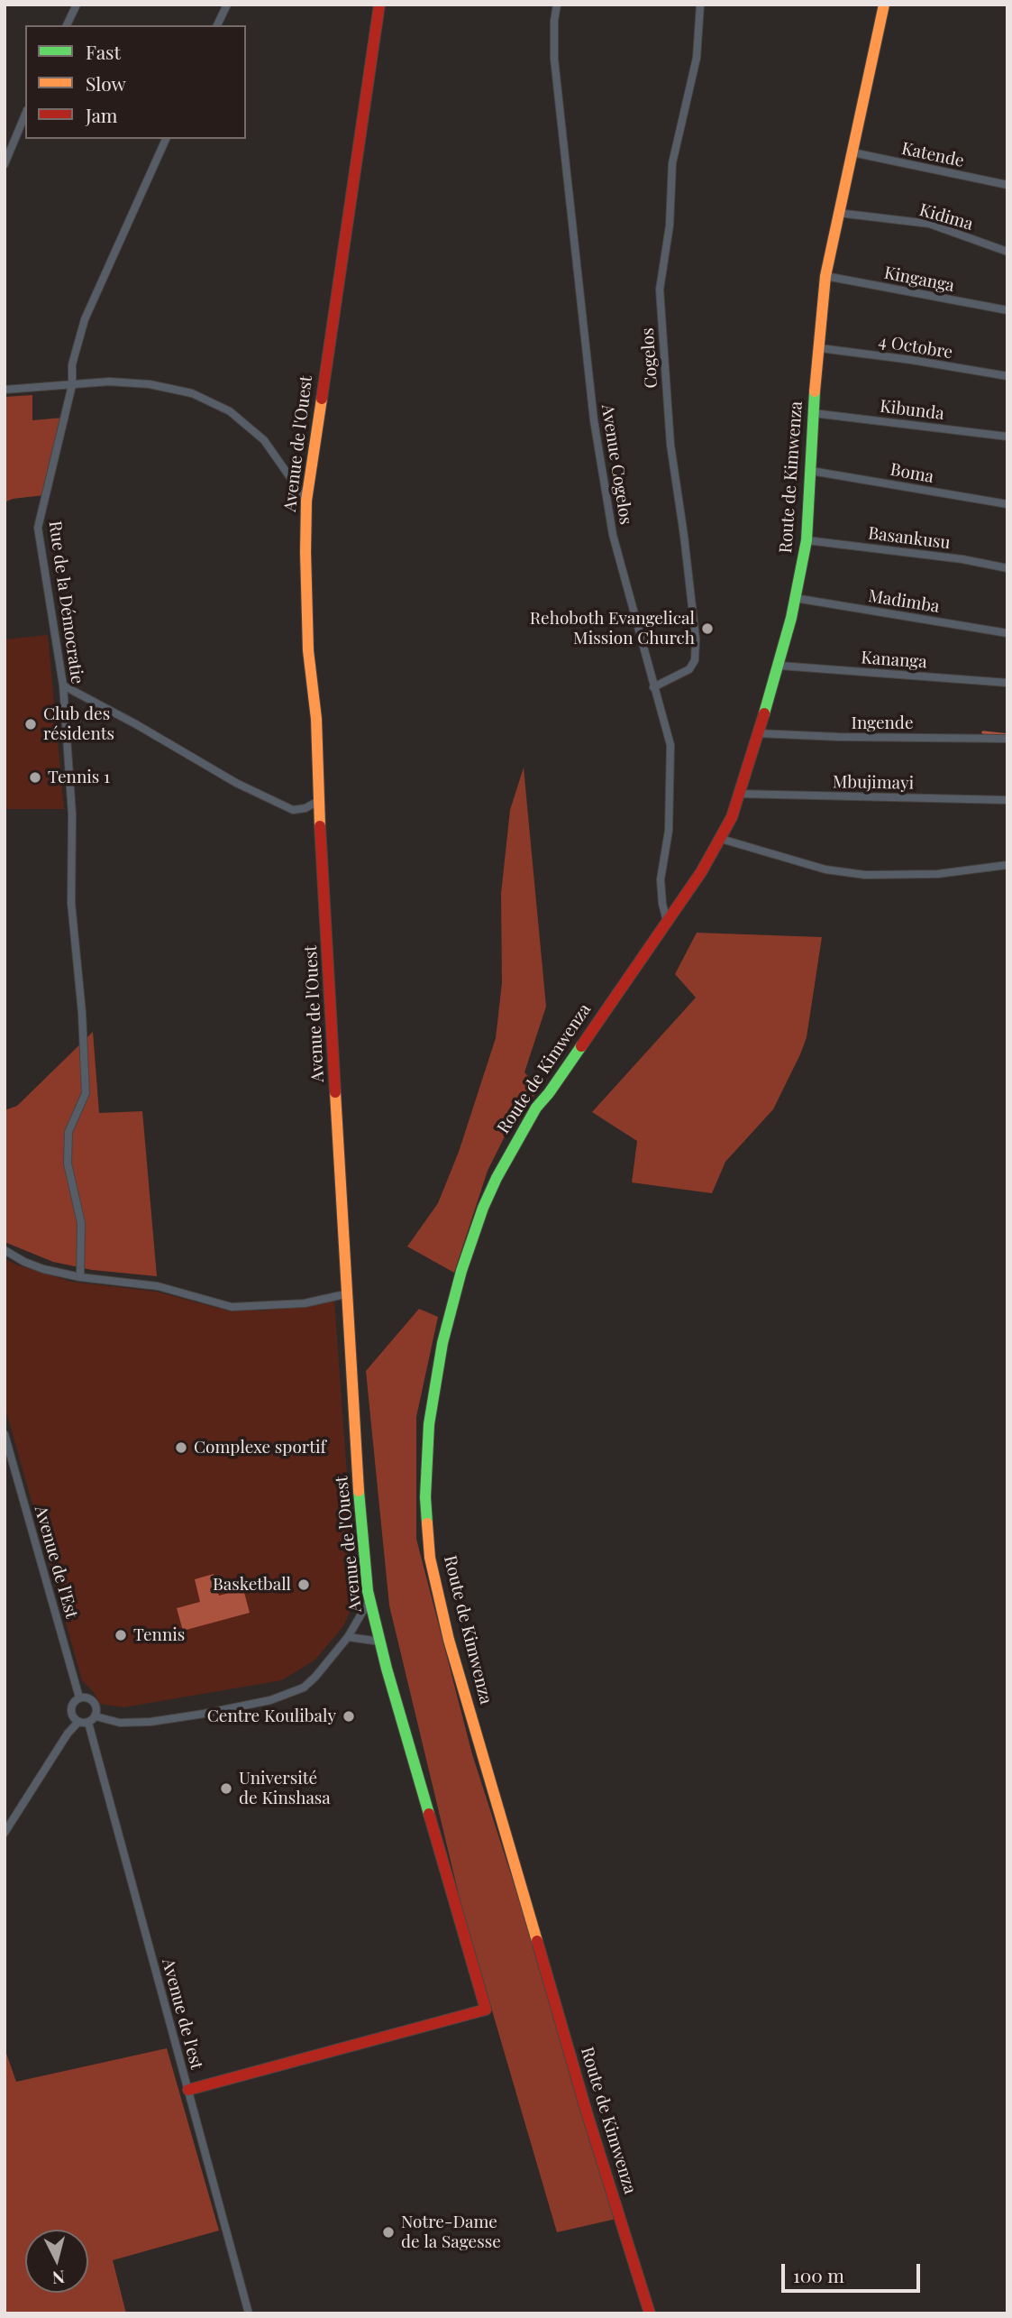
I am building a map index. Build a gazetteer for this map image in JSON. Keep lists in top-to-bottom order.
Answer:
{
  "streets": {
    "street": [
      "Katende",
      "Kidima",
      "Kinganga",
      "4 Octobre",
      "Cogelos",
      "Kibunda",
      "Avenue de l'Ouest",
      "Avenue Cogelos",
      "Boma",
      "Route de Kimwenza",
      "Basankusu",
      "Madimba",
      "Rue de la Démocratie",
      "Kananga",
      "Ingende",
      "Mbujimayi",
      "Avenue de l'Est",
      "Avenue de l'est"
    ]
  },
  "crossings": [
    ["Katende", "Route de Kimwenza"],
    ["Kidima", "Route de Kimwenza"],
    ["Kinganga", "Route de Kimwenza"],
    ["4 Octobre", "Route de Kimwenza"],
    ["Cogelos", "Avenue Cogelos"],
    ["Kibunda", "Route de Kimwenza"],
    ["Avenue de l'Ouest", "Avenue de l'est"],
    ["Avenue Cogelos", "Route de Kimwenza"],
    ["Boma", "Route de Kimwenza"],
    ["Route de Kimwenza", "Basankusu"],
    ["Route de Kimwenza", "Madimba"],
    ["Route de Kimwenza", "Kananga"],
    ["Route de Kimwenza", "Ingende"],
    ["Route de Kimwenza", "Mbujimayi"],
    ["Avenue de l'Est", "Avenue de l'est"]
  ],
  "places": [
    "Rehoboth Evangelical Mission Church",
    "Club des résidents",
    "Tennis 1",
    "Complexe sportif",
    "Basketball",
    "Tennis",
    "Centre Koulibaly",
    "Université de Kinshasa",
    "Notre-Dame de la Sagesse"
  ],
  "legend": ["Fast", "Slow", "Jam"],
  "scale_bar": "100 m",
  "north": "bottom"
}
